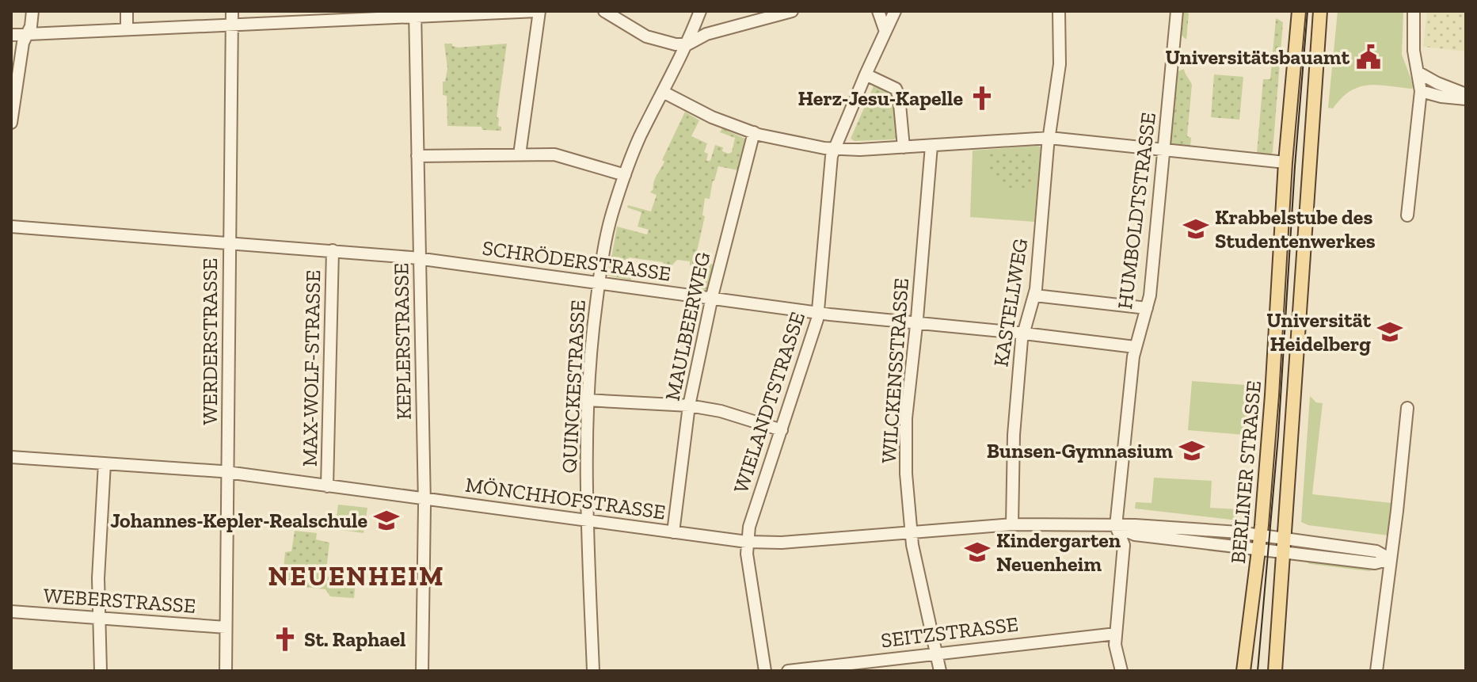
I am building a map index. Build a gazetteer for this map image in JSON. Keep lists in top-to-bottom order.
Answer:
{
  "streets": {
    "main road": ["BERLINER STRASSE"],
    "street": [
      "HUMBOLDTSTRASSE",
      "SCHRÖDERSTRASSE",
      "KASTELLWEG",
      "MAULBEERWEG",
      "WERDERSTRASSE",
      "KEPLERSTRASSE",
      "MAX-WOLF-STRASSE",
      "WILCKENSSTRASSE",
      "QUINCKESTRASSE",
      "WIELANDTSTRASSE",
      "MÖNCHHOFSTRASSE",
      "WEBERSTRASSE",
      "SEITZSTRASSE"
    ]
  },
  "crossings": [
    ["HUMBOLDTSTRASSE", "SCHRÖDERSTRASSE"],
    ["HUMBOLDTSTRASSE", "MÖNCHHOFSTRASSE"],
    ["HUMBOLDTSTRASSE", "SEITZSTRASSE"],
    ["SCHRÖDERSTRASSE", "KASTELLWEG"],
    ["SCHRÖDERSTRASSE", "MAULBEERWEG"],
    ["SCHRÖDERSTRASSE", "WERDERSTRASSE"],
    ["SCHRÖDERSTRASSE", "KEPLERSTRASSE"],
    ["SCHRÖDERSTRASSE", "MAX-WOLF-STRASSE"],
    ["SCHRÖDERSTRASSE", "WILCKENSSTRASSE"],
    ["SCHRÖDERSTRASSE", "QUINCKESTRASSE"],
    ["SCHRÖDERSTRASSE", "WIELANDTSTRASSE"],
    ["KASTELLWEG", "MÖNCHHOFSTRASSE"],
    ["MAULBEERWEG", "MÖNCHHOFSTRASSE"],
    ["WERDERSTRASSE", "MÖNCHHOFSTRASSE"],
    ["WERDERSTRASSE", "WEBERSTRASSE"],
    ["KEPLERSTRASSE", "MÖNCHHOFSTRASSE"],
    ["MAX-WOLF-STRASSE", "MÖNCHHOFSTRASSE"],
    ["WILCKENSSTRASSE", "MÖNCHHOFSTRASSE"],
    ["WILCKENSSTRASSE", "SEITZSTRASSE"],
    ["QUINCKESTRASSE", "MÖNCHHOFSTRASSE"],
    ["WIELANDTSTRASSE", "MÖNCHHOFSTRASSE"],
    ["BERLINER STRASSE", "MÖNCHHOFSTRASSE"]
  ],
  "districts": ["NEUENHEIM"],
  "places": {
    "public building": ["Universitätsbauamt"],
    "church": ["Herz-Jesu-Kapelle", "St. Raphael"],
    "school or university": [
      "Krabbelstube des Studentenwerkes",
      "Universität Heidelberg",
      "Bunsen-Gymnasium",
      "Johannes-Kepler-Realschule",
      "Kindergarten Neuenheim"
    ]
  }
}
